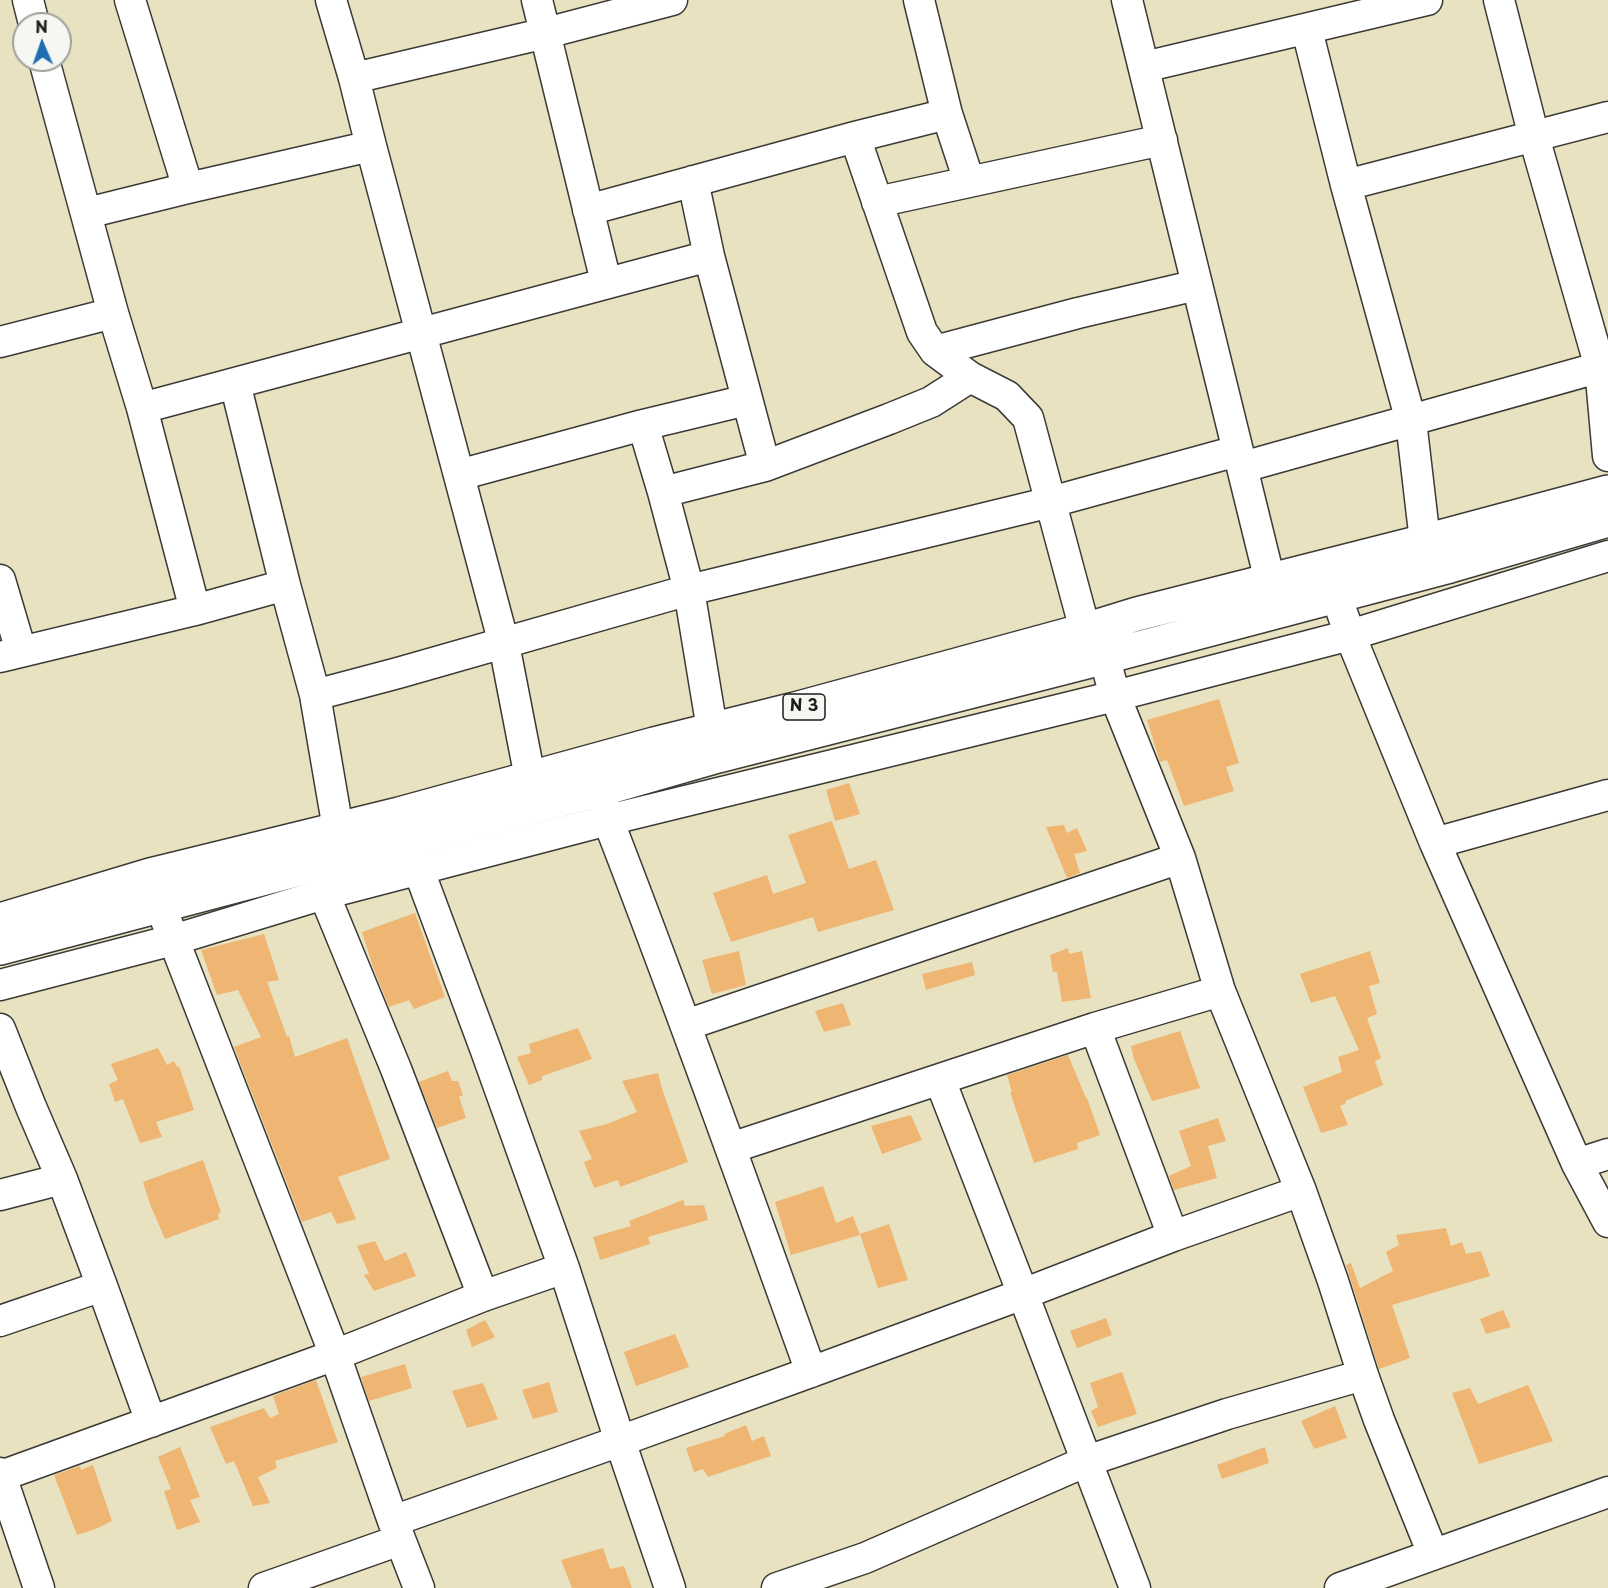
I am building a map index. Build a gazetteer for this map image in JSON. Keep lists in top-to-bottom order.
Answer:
{
  "streets": {
    "main road": ["N 3"]
  },
  "north": "top"
}
